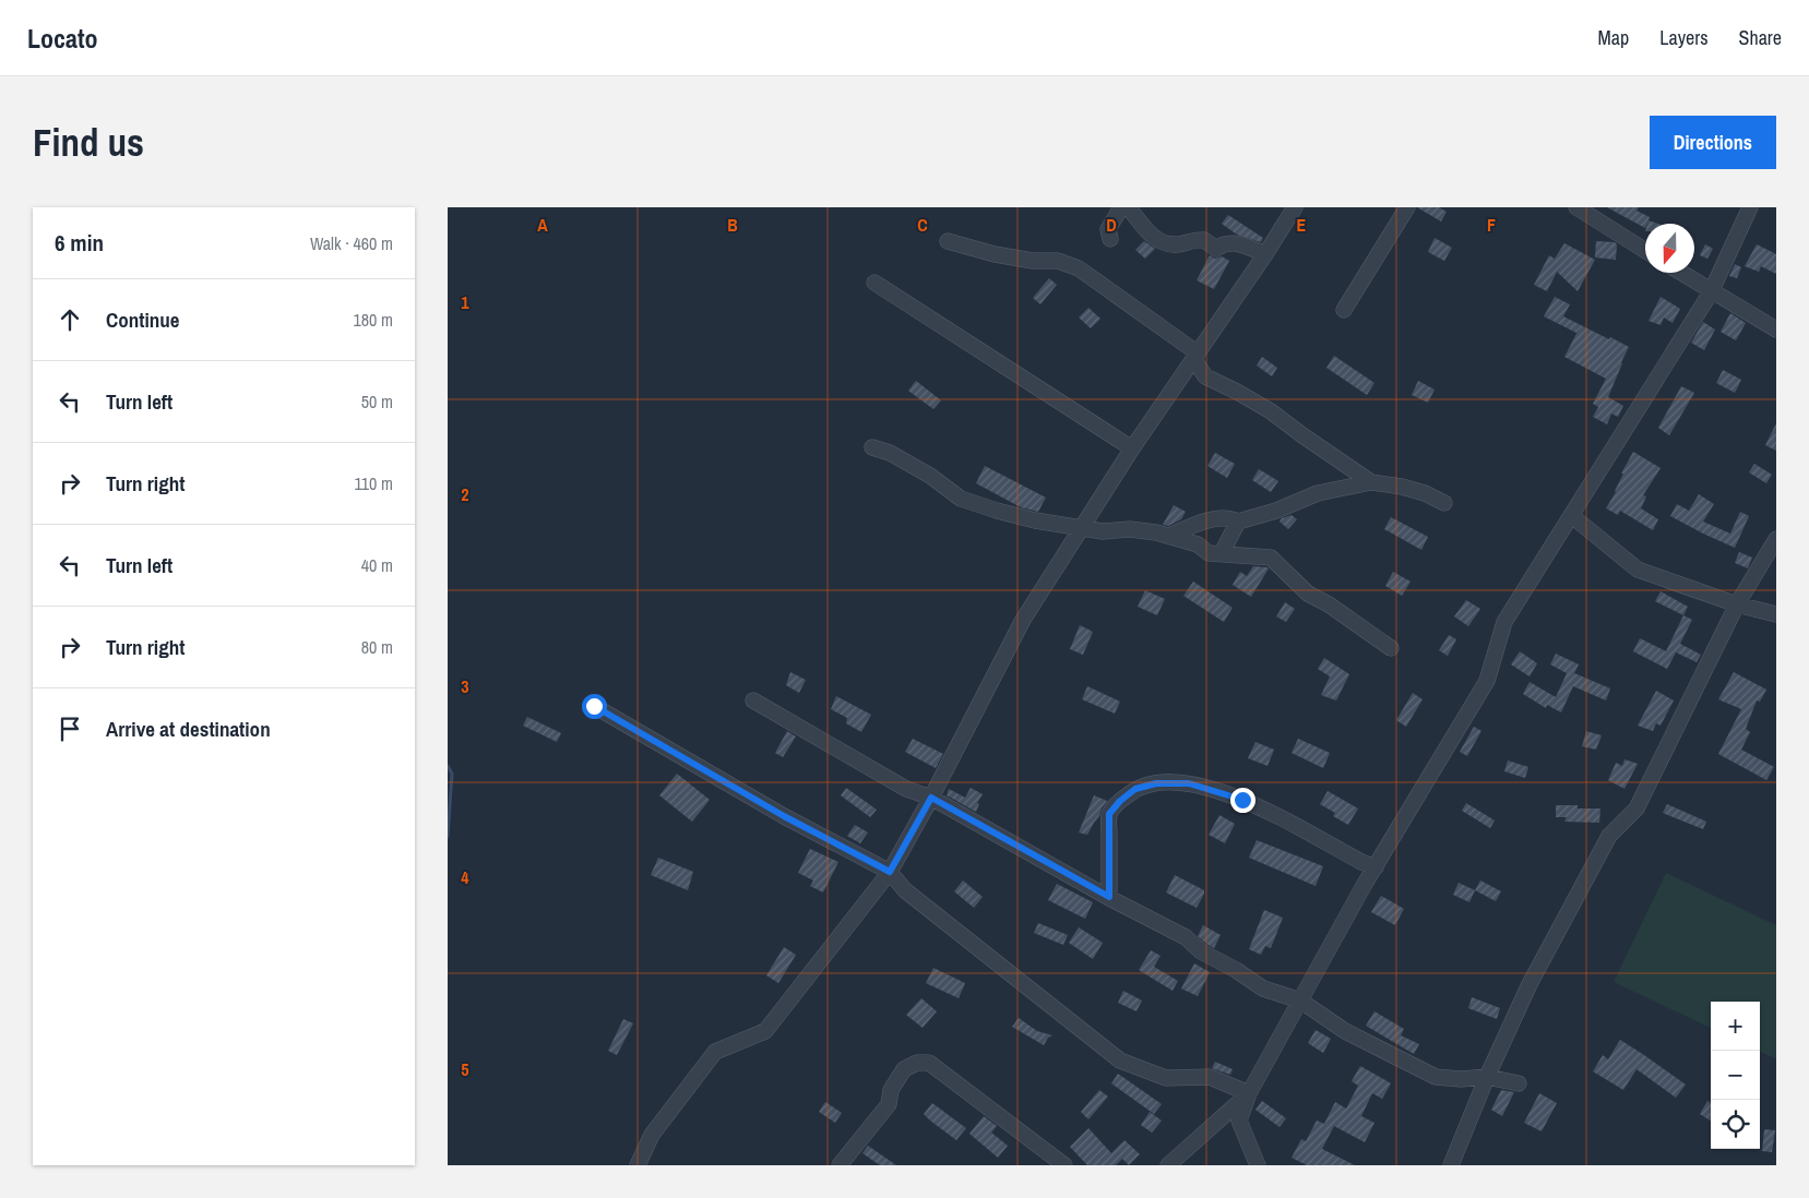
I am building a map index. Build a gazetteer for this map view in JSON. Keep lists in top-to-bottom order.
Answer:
{
  "north": "bottom",
  "page": {
    "header": "Locato",
    "nav": ["Map", "Layers", "Share"],
    "buttons": "Directions",
    "title": "Find us",
    "heading": ["6 min", "Walk · 460 m"],
    "list": [
      ["Continue", "180 m"],
      ["Turn left", "50 m"],
      ["Turn right", "110 m"],
      ["Turn left", "40 m"],
      ["Turn right", "80 m"],
      "Arrive at destination"
    ],
    "map_buttons": ["+", "−"]
  },
  "grid": {
    "columns": [
      "A",
      "B",
      "C",
      "D",
      "E",
      "F"
    ],
    "rows": [
      "1",
      "2",
      "3",
      "4",
      "5"
    ]
  }
}
